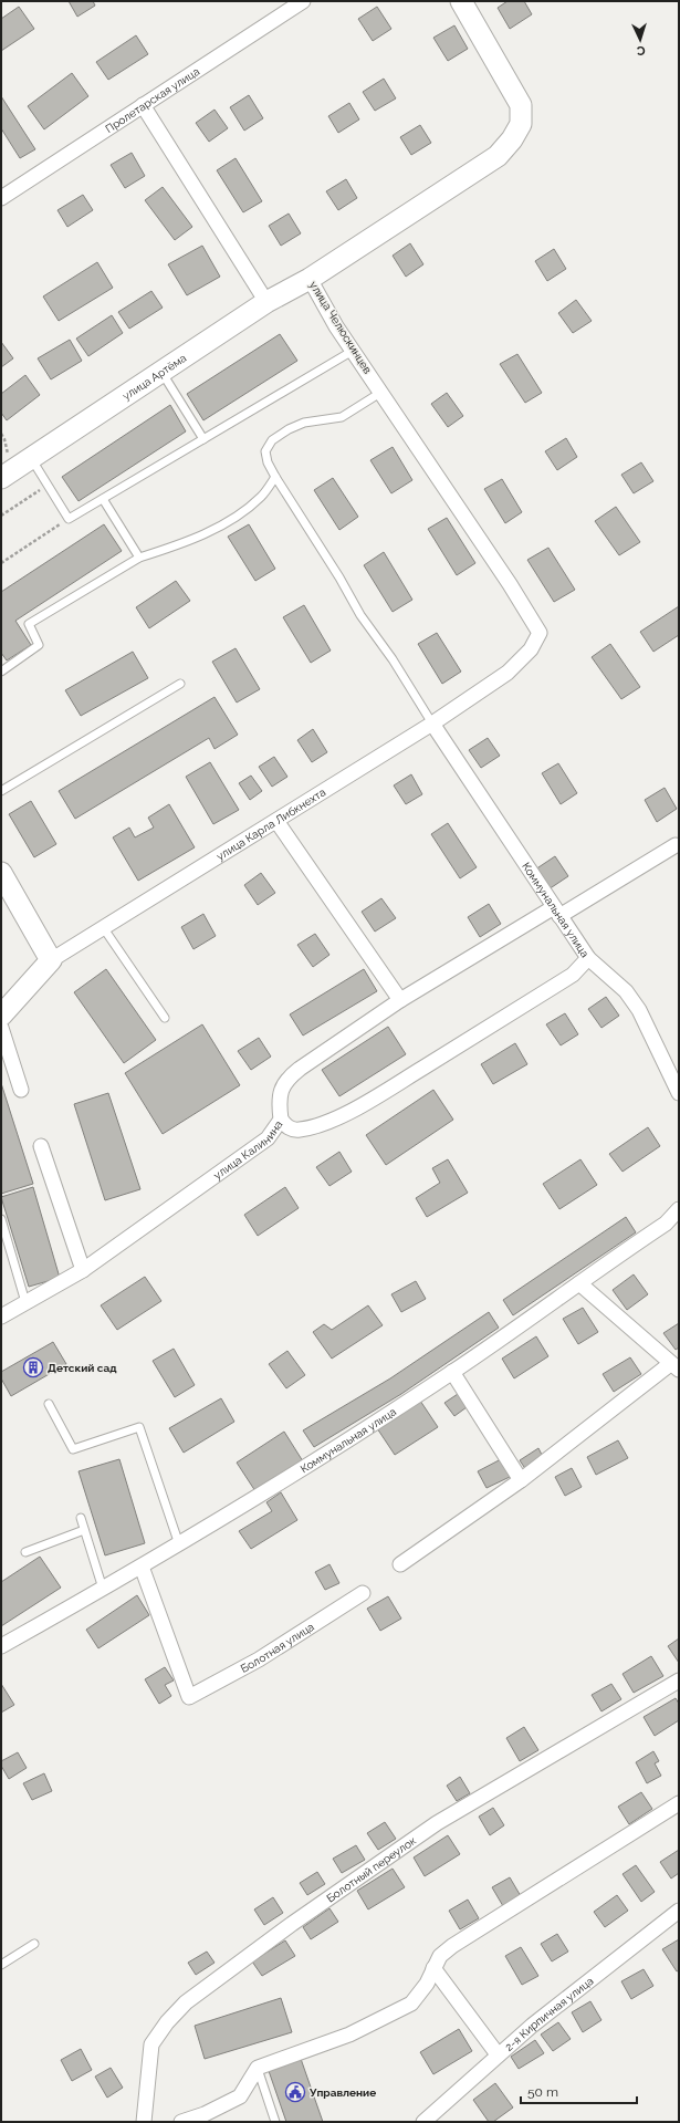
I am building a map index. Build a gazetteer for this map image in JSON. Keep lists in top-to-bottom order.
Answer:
{
  "streets": {
    "street": [
      "Пролетарская улица",
      "улица Челюскинцев",
      "улица Артёма",
      "улица Карла Либкнехта",
      "Коммунальная улица",
      "улица Калинина",
      "Болотная улица",
      "Болотный переулок",
      "2-я Кирпичная улица"
    ]
  },
  "crossings": [
    ["улица Челюскинцев", "улица Артёма"],
    ["улица Челюскинцев", "улица Карла Либкнехта"],
    ["улица Карла Либкнехта", "Коммунальная улица"],
    ["Коммунальная улица", "улица Калинина"],
    ["Коммунальная улица", "Болотная улица"]
  ],
  "places": {
    "building": ["Детский сад"],
    "public building": ["Управление"]
  },
  "scale_bar": "50 m",
  "north": "bottom"
}
